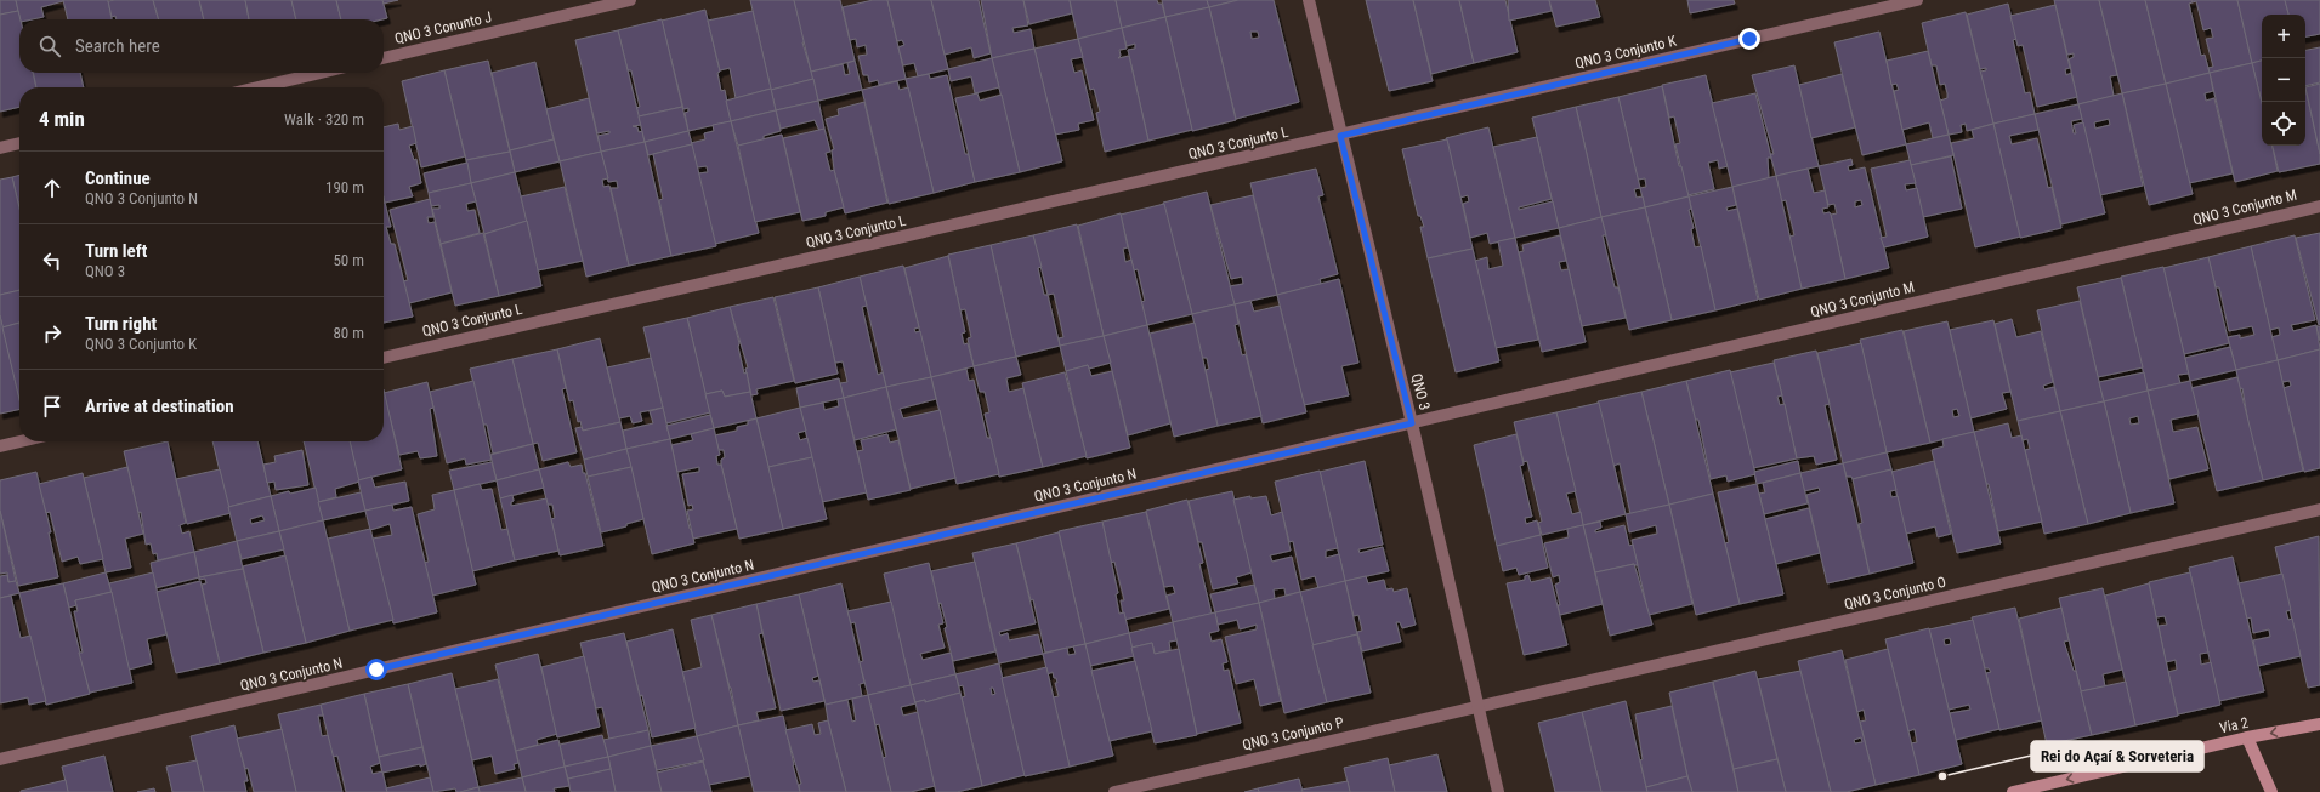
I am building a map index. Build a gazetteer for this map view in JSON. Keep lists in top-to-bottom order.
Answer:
{
  "streets": {
    "main road": ["Via 2"],
    "street": [
      "QNO 3 Conunto J",
      "QNO 3 Conjunto K",
      "QNO 3 Conjunto L",
      "QNO 3 Conjunto M",
      "QNO 3",
      "QNO 3 Conjunto N",
      "QNO 3 Conjunto O",
      "QNO 3 Conjunto P"
    ]
  },
  "crossings": [
    ["QNO 3 Conjunto K", "QNO 3 Conjunto L"],
    ["QNO 3 Conjunto K", "QNO 3"],
    ["QNO 3 Conjunto L", "QNO 3"],
    ["QNO 3 Conjunto M", "QNO 3"],
    ["QNO 3 Conjunto M", "QNO 3 Conjunto N"],
    ["QNO 3", "QNO 3 Conjunto N"],
    ["QNO 3", "QNO 3 Conjunto O"],
    ["QNO 3", "QNO 3 Conjunto P"],
    ["QNO 3 Conjunto O", "QNO 3 Conjunto P"]
  ],
  "one_way": ["Via 2"],
  "places": ["Rei do Açaí & Sorveteria"],
  "page": {
    "map_buttons": ["+", "−"],
    "search": "Search here",
    "heading": ["4 min", "Walk · 320 m"],
    "list": [
      ["Continue", "QNO 3 Conjunto N", "190 m"],
      ["Turn left", "QNO 3", "50 m"],
      ["Turn right", "QNO 3 Conjunto K", "80 m"],
      "Arrive at destination"
    ]
  }
}
